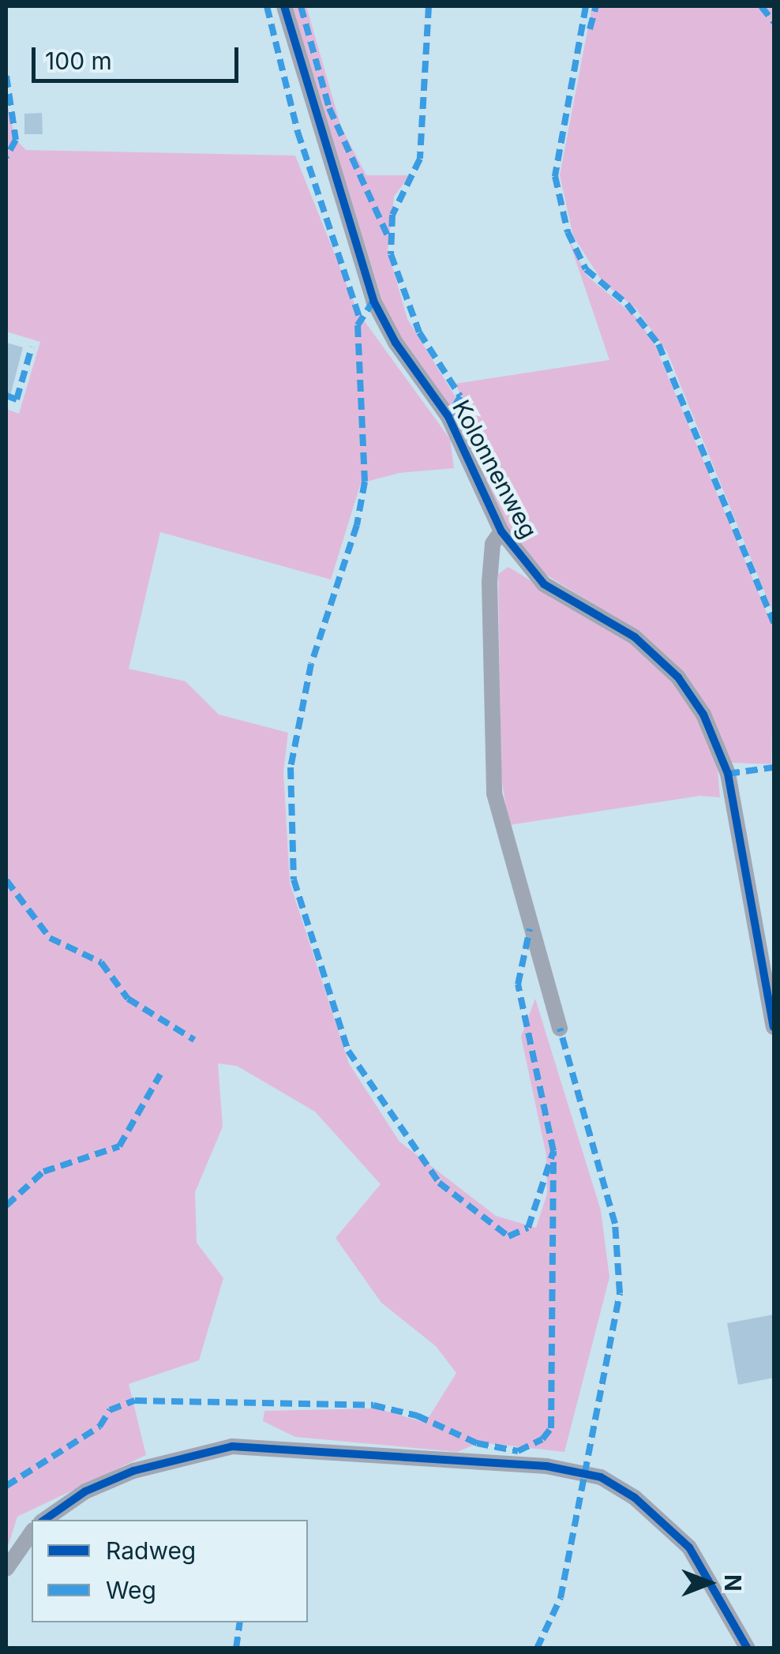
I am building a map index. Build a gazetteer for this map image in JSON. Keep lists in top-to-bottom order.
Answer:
{
  "streets": {
    "street": ["Kolonnenweg"]
  },
  "legend": ["Radweg", "Weg"],
  "scale_bar": "100 m",
  "north": "right"
}
